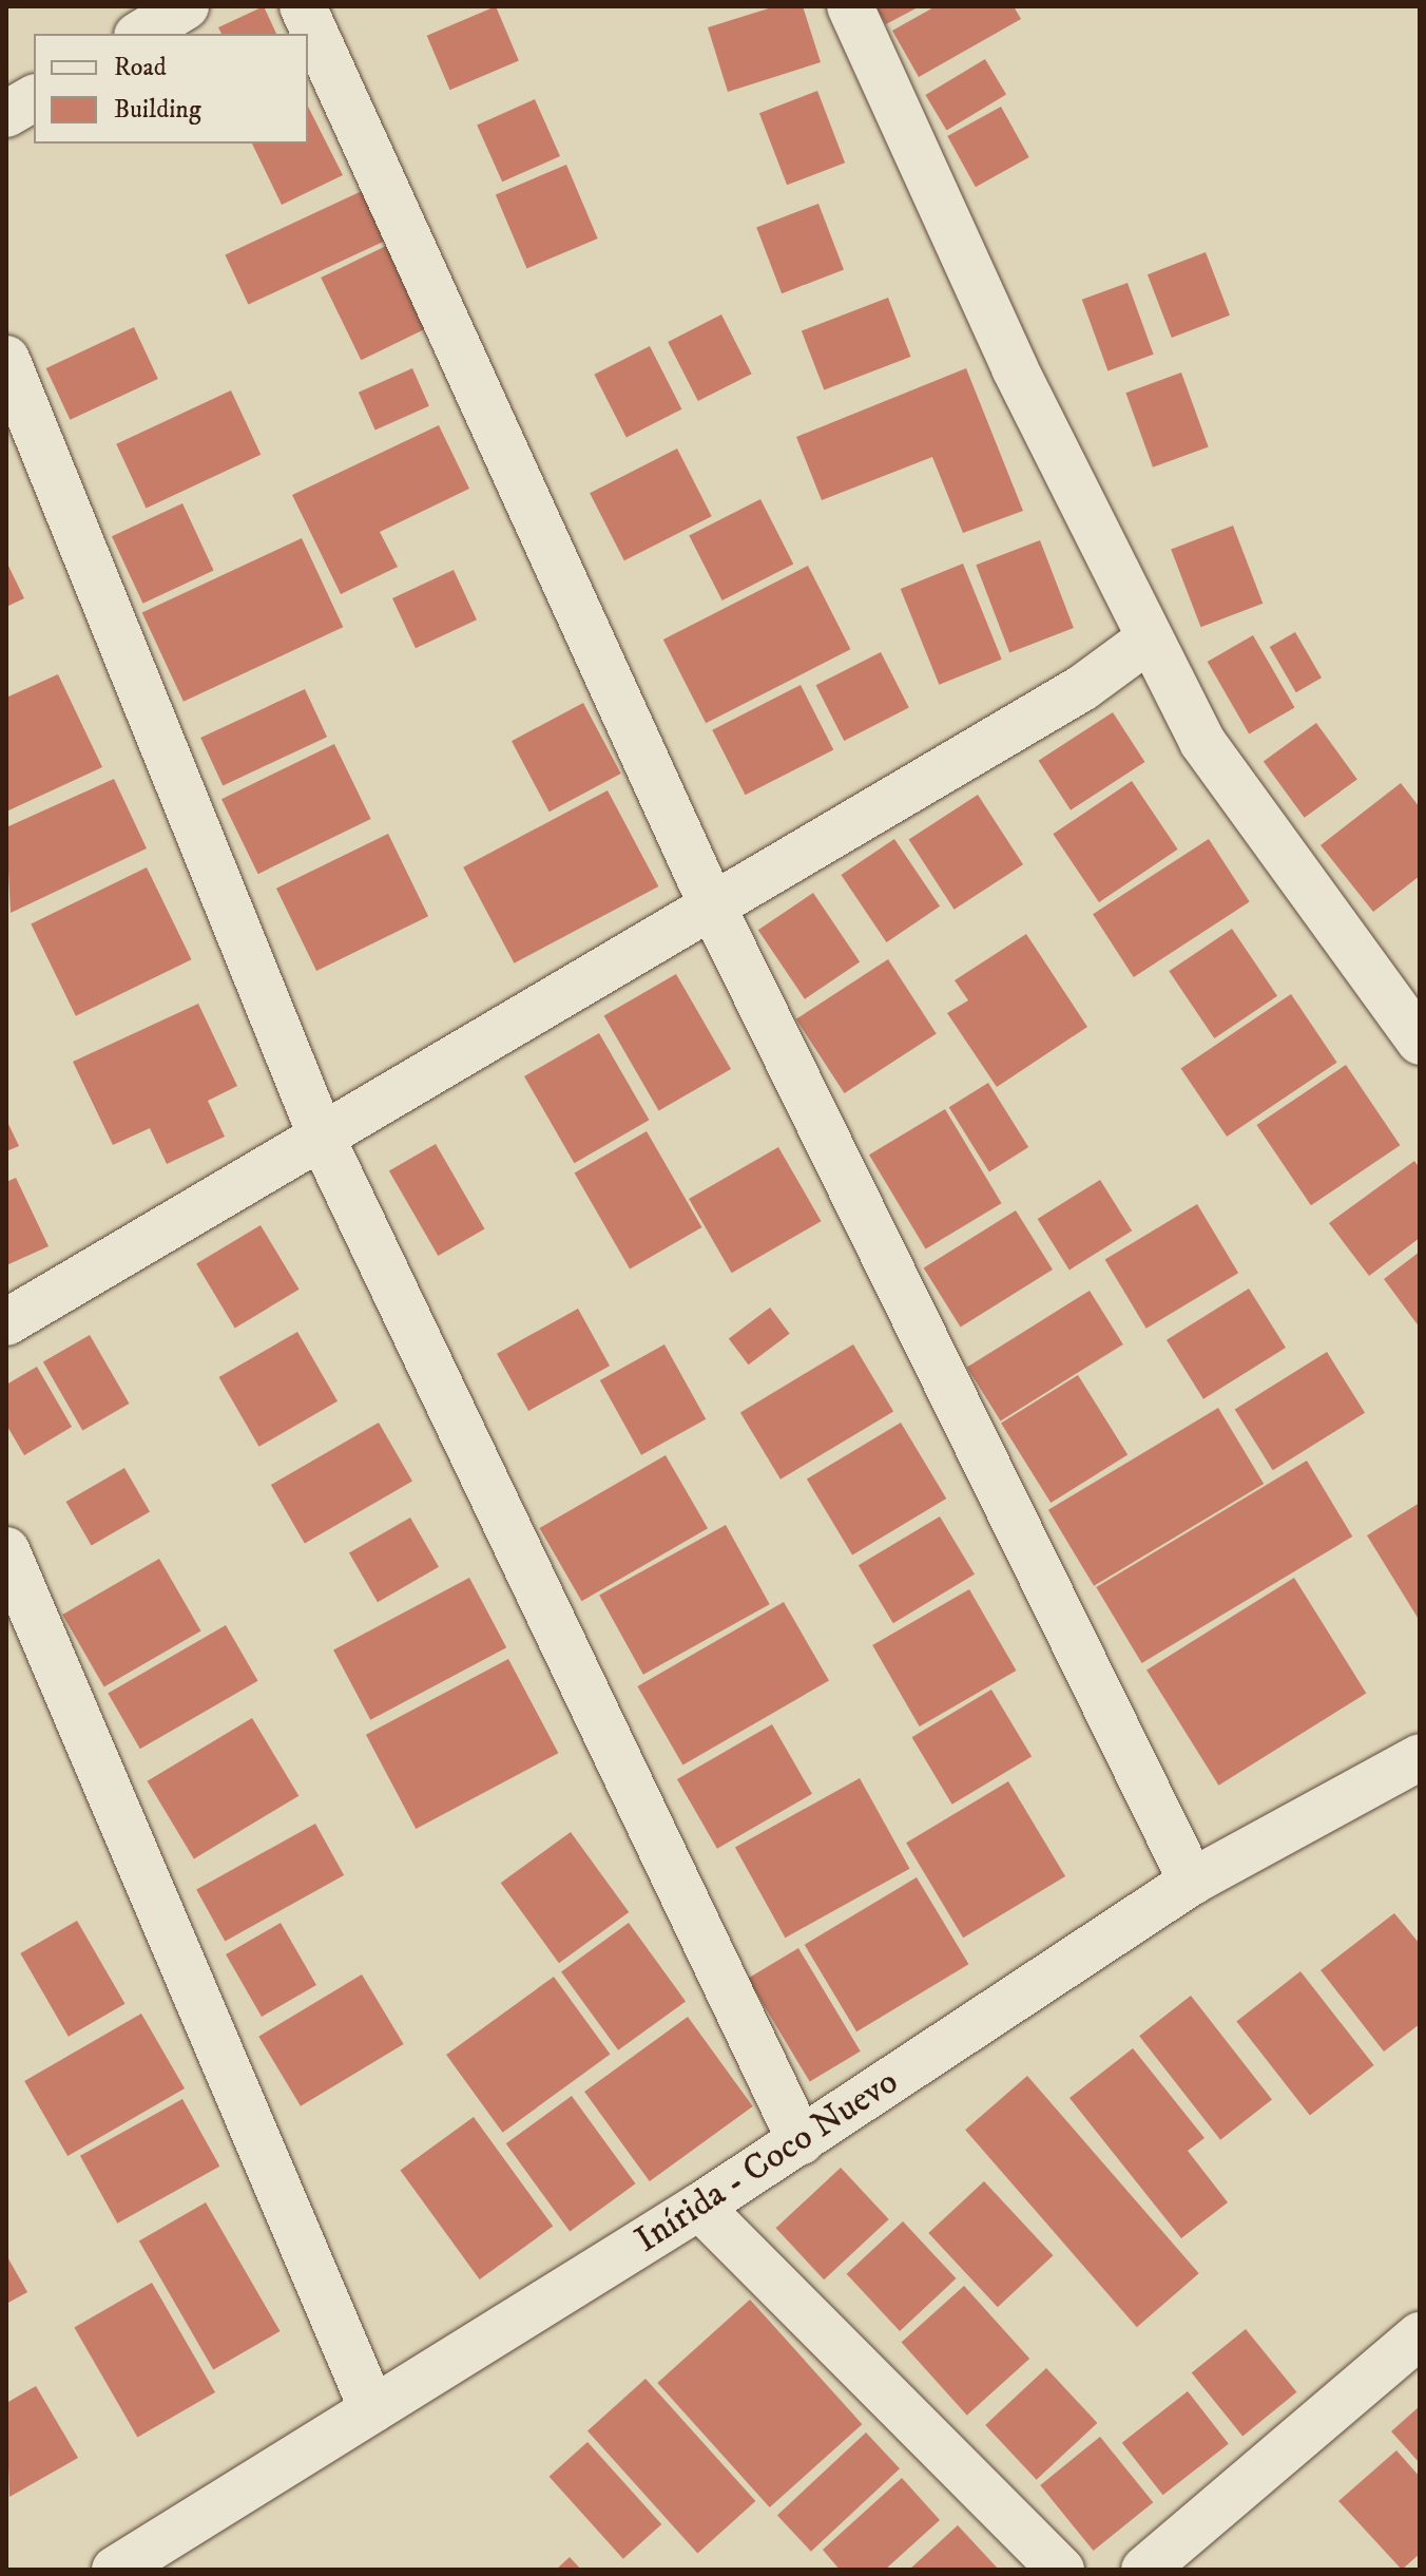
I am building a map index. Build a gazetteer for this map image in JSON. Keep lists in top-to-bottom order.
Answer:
{
  "streets": {
    "street": ["Inírida - Coco Nuevo"]
  },
  "legend": ["Road", "Building"]
}
